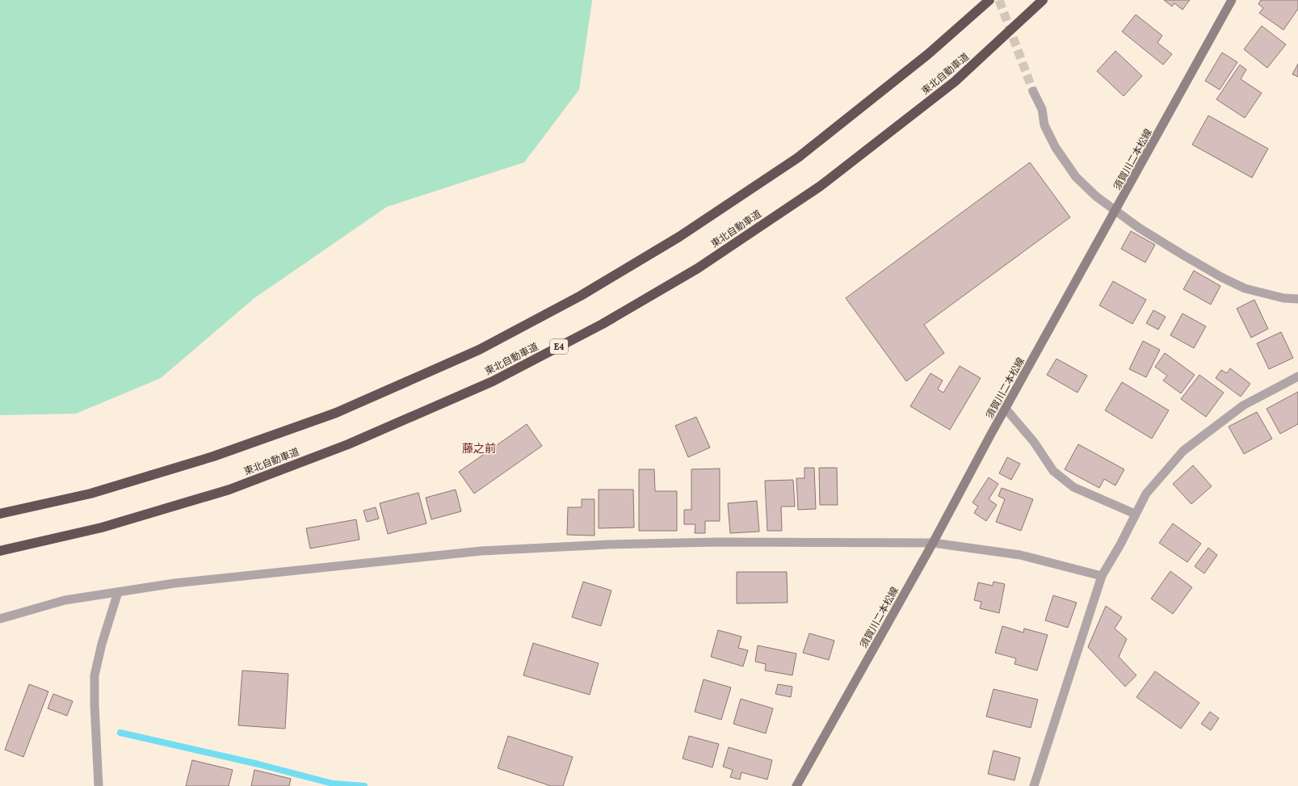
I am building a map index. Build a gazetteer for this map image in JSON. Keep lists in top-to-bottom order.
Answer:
{
  "streets": {
    "highway": ["東北自動車道", "E4"],
    "main road": ["須賀川二本松線"]
  },
  "districts": ["藤之前"]
}
